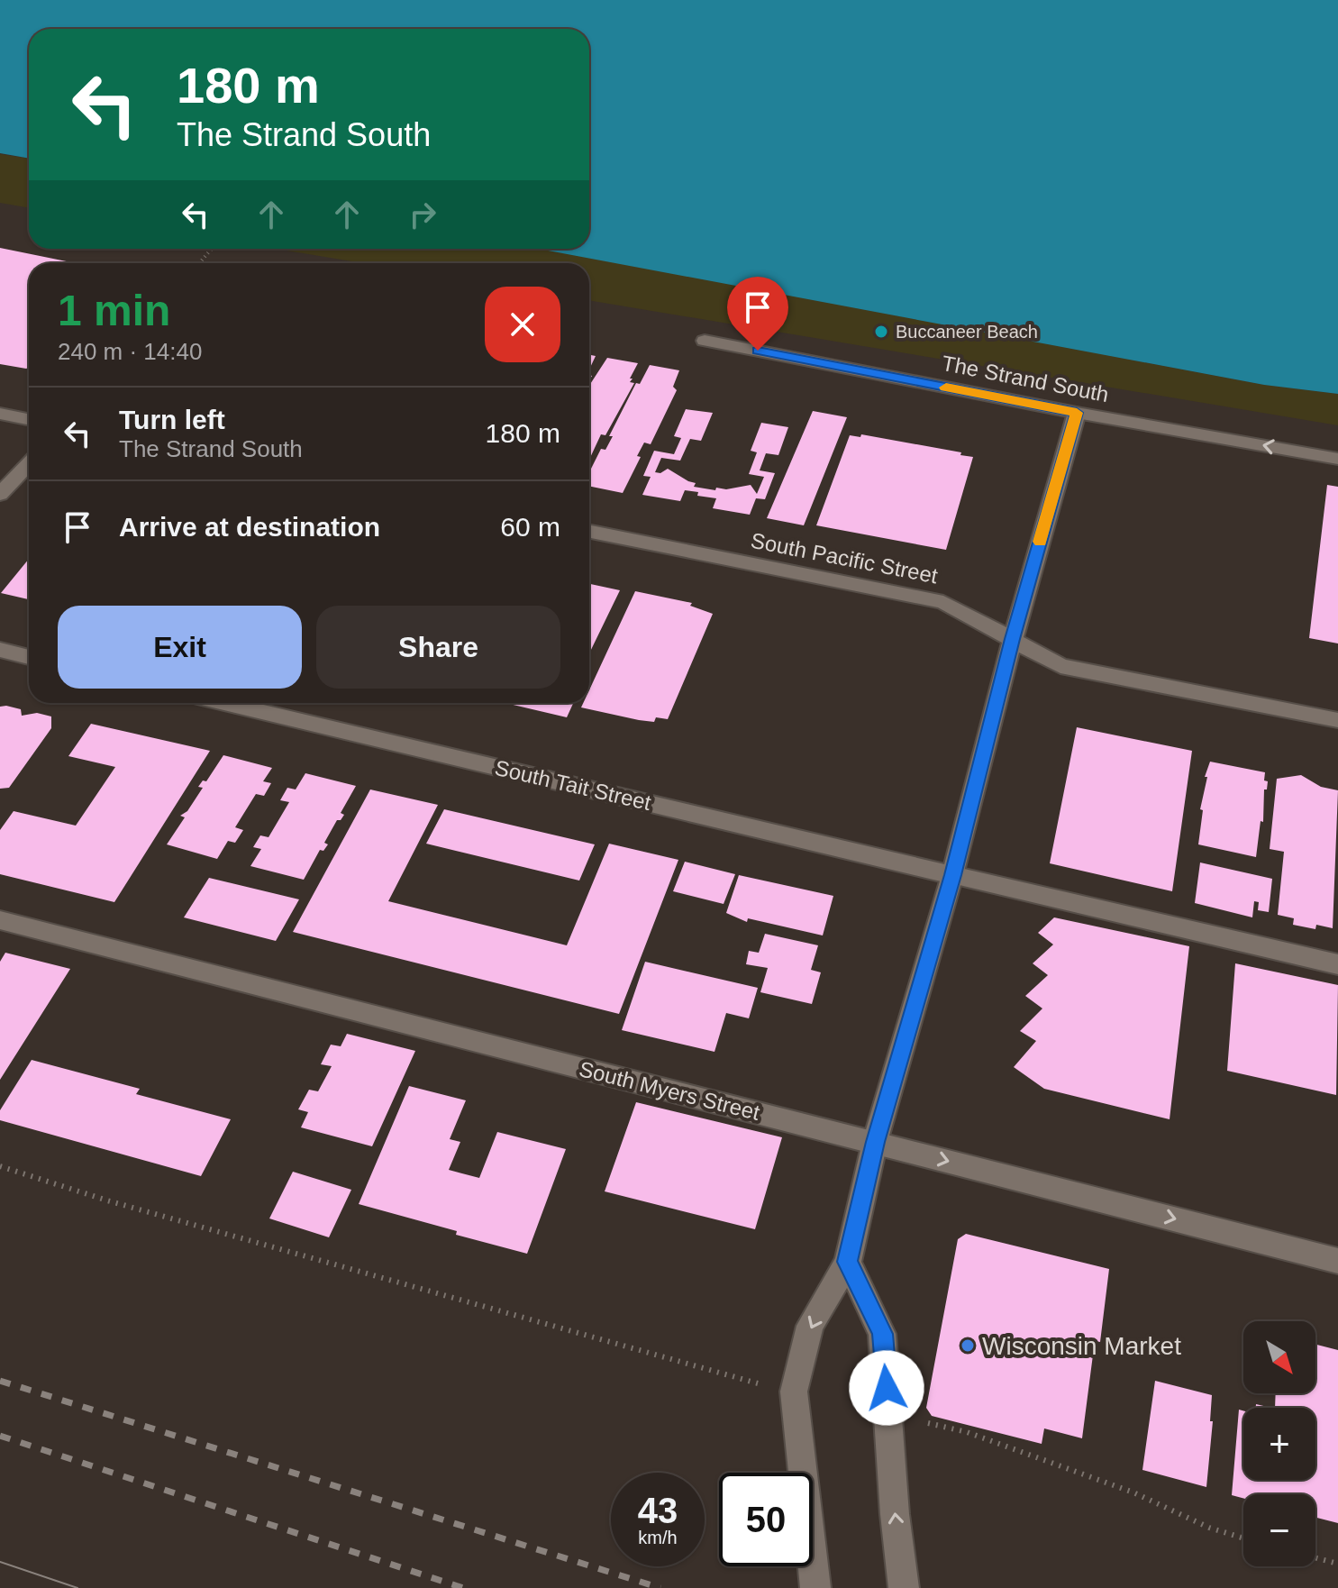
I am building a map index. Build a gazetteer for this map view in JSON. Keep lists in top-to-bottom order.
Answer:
{
  "streets": {
    "street": [
      "The Strand South",
      "South Pacific Street",
      "South Tait Street",
      "South Myers Street"
    ]
  },
  "one_way": ["The Strand South"],
  "places": ["Buccaneer Beach", "Wisconsin Market"],
  "north": "bottom right",
  "page": {
    "turn": ["180 m", "The Strand South"],
    "heading": ["1 min", "240 m · 14:40"],
    "list": [
      {
        "name": "Turn left",
        "note": "The Strand South",
        "value": "180 m"
      },
      {
        "name": "Arrive at destination",
        "value": "60 m"
      }
    ],
    "buttons": ["Exit", "Share"],
    "map_buttons": ["+", "−"],
    "speed": "43 km/h",
    "limit": "50"
  }
}
